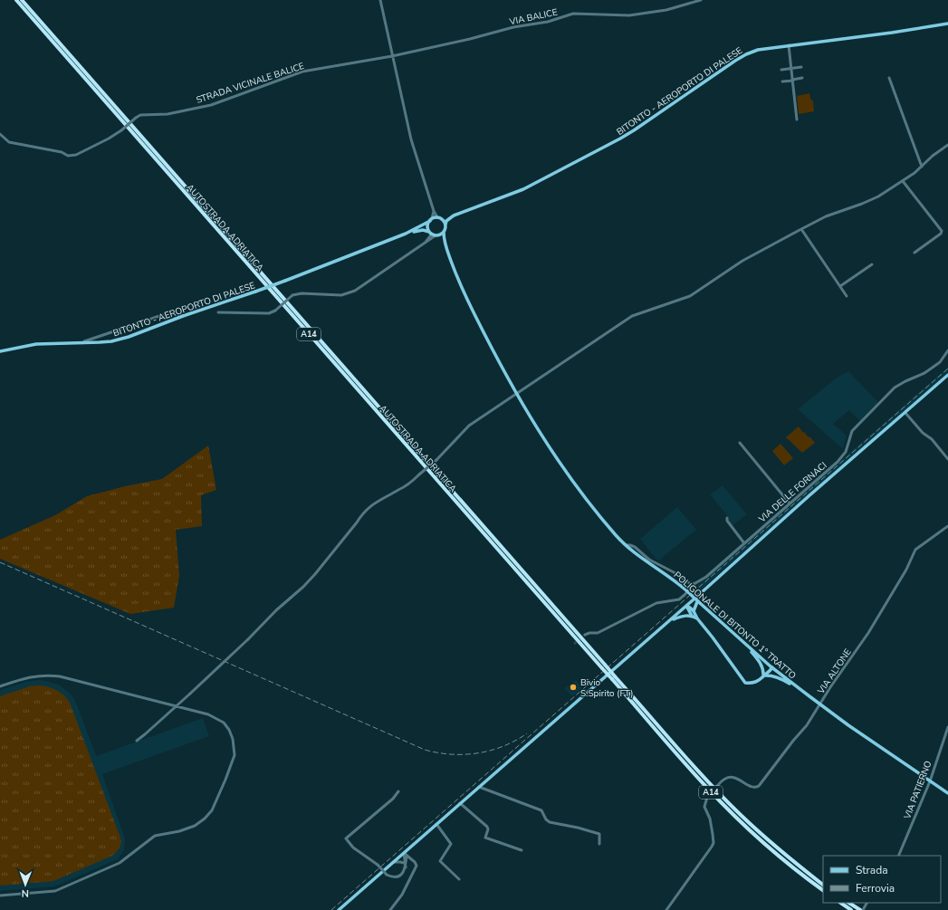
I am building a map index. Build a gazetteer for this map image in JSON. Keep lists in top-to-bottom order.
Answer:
{
  "streets": {
    "highway": ["AUTOSTRADA ADRIATICA", "A14"],
    "main road": ["BITONTO - AEROPORTO DI PALESE", "POLIGONALE DI BITONTO 1° TRATTO"],
    "street": [
      "VIA BALICE",
      "STRADA VICINALE BALICE",
      "VIA DELLE FORNACI",
      "VIA ALTONE",
      "VIA PATIERNO"
    ]
  },
  "crossings": [
    ["VIA BALICE", "STRADA VICINALE BALICE"],
    ["POLIGONALE DI BITONTO 1° TRATTO", "VIA ALTONE"],
    ["POLIGONALE DI BITONTO 1° TRATTO", "VIA PATIERNO"]
  ],
  "places": ["Bivio S.Spirito (FT)"],
  "legend": ["Strada", "Ferrovia"],
  "north": "bottom"
}
